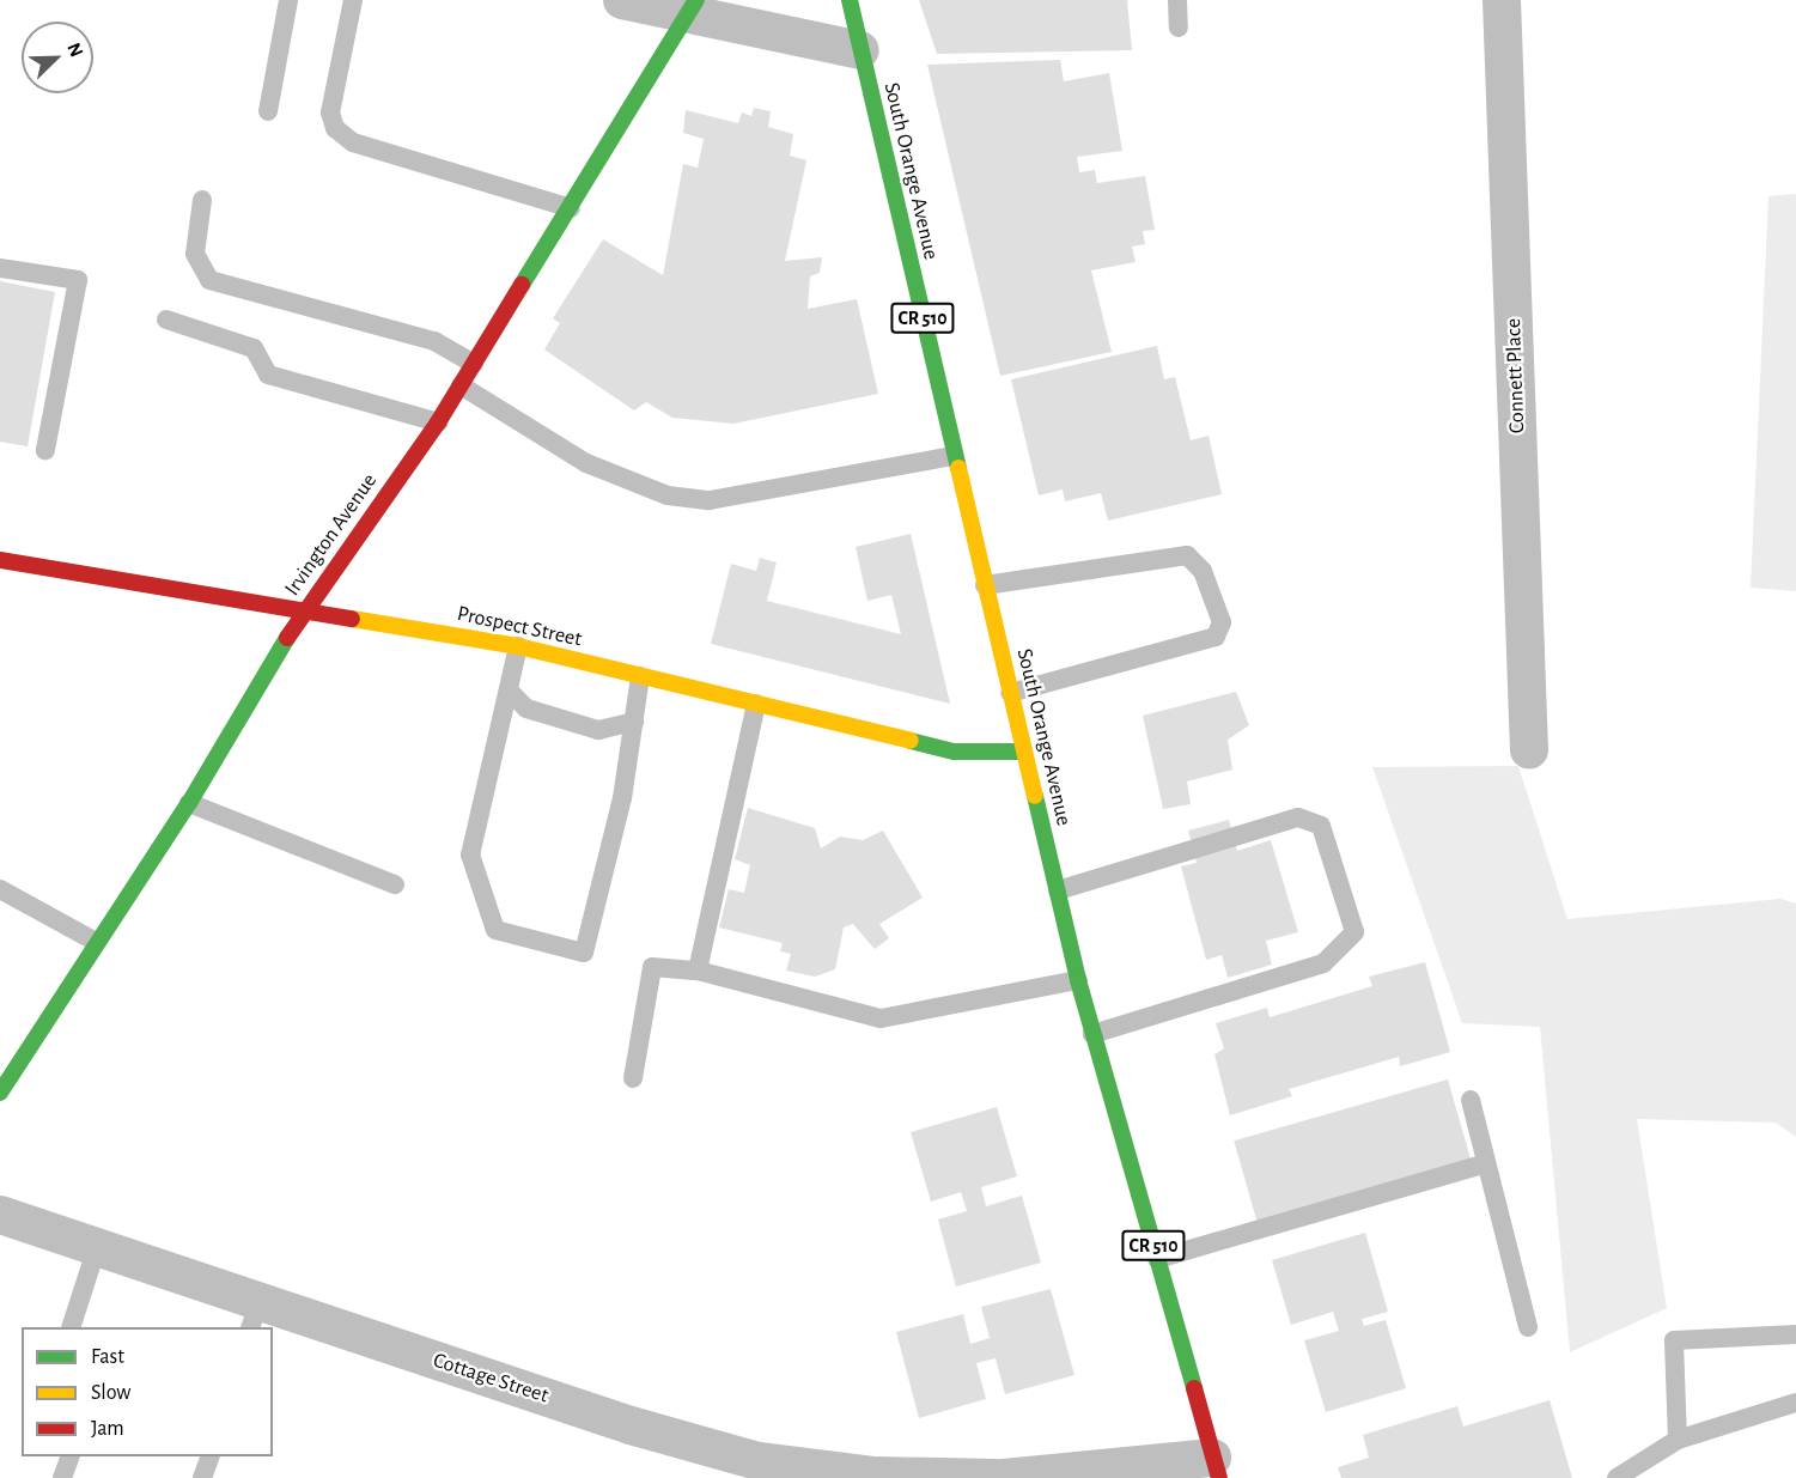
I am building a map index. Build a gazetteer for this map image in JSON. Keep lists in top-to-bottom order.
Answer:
{
  "streets": {
    "main road": [
      "South Orange Avenue",
      "CR 510",
      "Irvington Avenue",
      "Prospect Street"
    ],
    "street": ["Connett Place", "Cottage Street"]
  },
  "crossings": [
    ["South Orange Avenue", "Prospect Street"],
    ["Irvington Avenue", "Prospect Street"]
  ],
  "legend": ["Fast", "Slow", "Jam"],
  "north": "top right"
}
